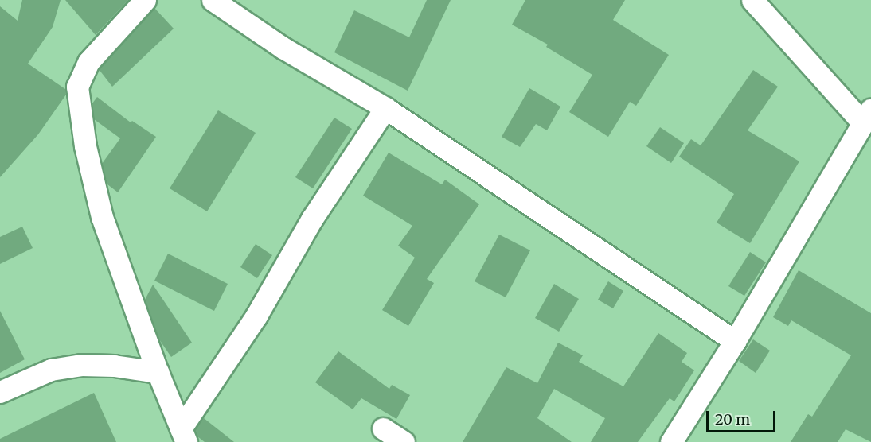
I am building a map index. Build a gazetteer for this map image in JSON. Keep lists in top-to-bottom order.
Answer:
{
  "scale_bar": "20 m"
}
